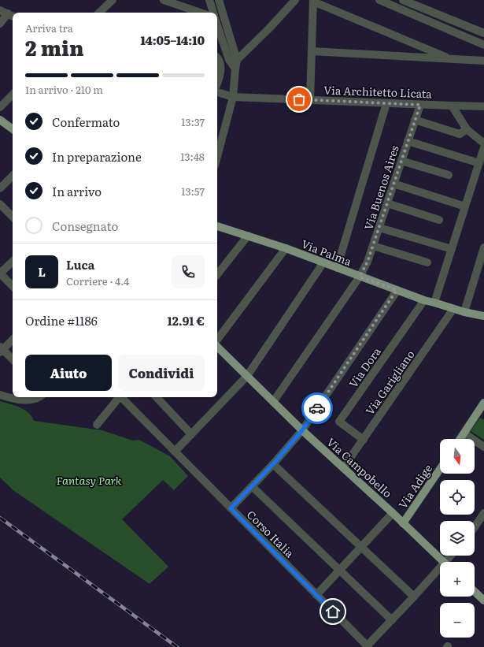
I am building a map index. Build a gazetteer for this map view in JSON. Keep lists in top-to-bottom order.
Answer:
{
  "streets": {
    "main road": ["Via Palma", "Via Campobello", "Via Adige"],
    "street": [
      "Via Architetto Licata",
      "Via Buenos Aires",
      "Via Dora",
      "Via Garigliano",
      "Corso Italia"
    ]
  },
  "crossings": [
    ["Via Architetto Licata", "Via Buenos Aires"],
    ["Via Buenos Aires", "Via Palma"],
    ["Via Buenos Aires", "Via Campobello"],
    ["Via Palma", "Via Dora"],
    ["Via Palma", "Via Garigliano"],
    ["Via Dora", "Via Garigliano"],
    ["Via Garigliano", "Via Campobello"],
    ["Via Campobello", "Via Adige"]
  ],
  "parks": ["Fantasy Park"],
  "north": "bottom",
  "page": {
    "heading": ["2 min", "Arriva tra", "14:05–14:10"],
    "panel": [
      "Luca",
      "Corriere · 4.4",
      "Ordine #1186",
      "12.91 €"
    ],
    "bar": "In arrivo · 210 m",
    "list": [
      ["Confermato", "13:37"],
      ["In preparazione", "13:48"],
      ["In arrivo", "13:57"],
      "Consegnato"
    ],
    "round": "L",
    "buttons": ["Aiuto", "Condividi"],
    "map_buttons": ["+", "−"]
  }
}
